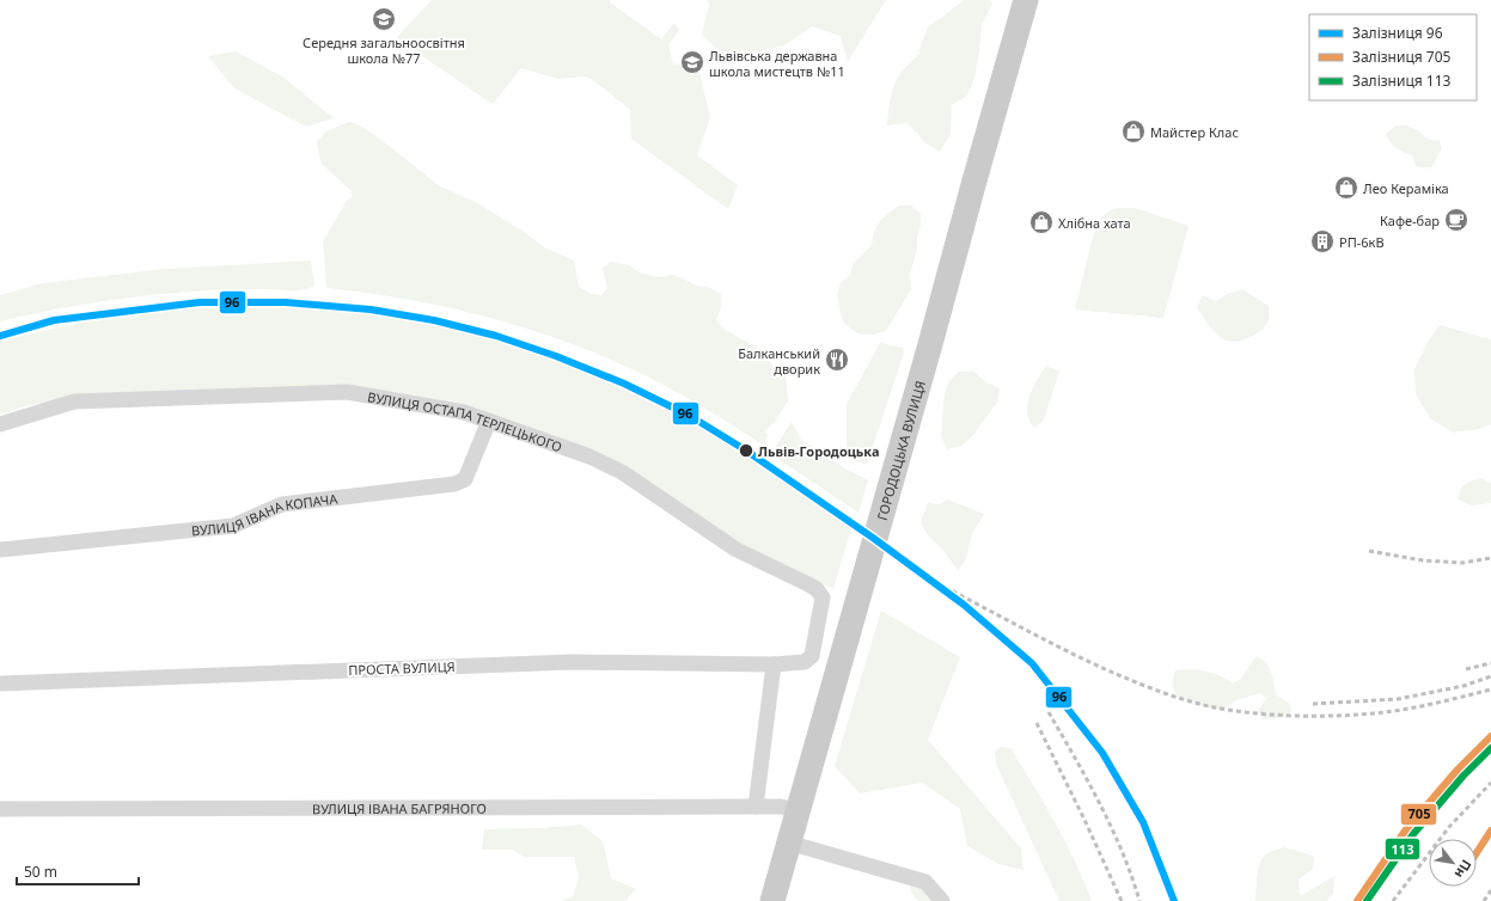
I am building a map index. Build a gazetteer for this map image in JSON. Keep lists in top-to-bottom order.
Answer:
{
  "streets": {
    "main road": ["ГОРОДОЦЬКА ВУЛИЦЯ"],
    "street": [
      "ВУЛИЦЯ ОСТАПА ТЕРЛЕЦЬКОГО",
      "ВУЛИЦЯ ІВАНА КОПАЧА",
      "ПРОСТА ВУЛИЦЯ",
      "ВУЛИЦЯ ІВАНА БАГРЯНОГО"
    ]
  },
  "crossings": [
    ["ВУЛИЦЯ ОСТАПА ТЕРЛЕЦЬКОГО", "ВУЛИЦЯ ІВАНА КОПАЧА"],
    ["ВУЛИЦЯ ОСТАПА ТЕРЛЕЦЬКОГО", "ПРОСТА ВУЛИЦЯ"],
    ["ГОРОДОЦЬКА ВУЛИЦЯ", "ВУЛИЦЯ ІВАНА БАГРЯНОГО"]
  ],
  "places": {
    "school or university": ["Середня загальноосвітня школа №77", "Львівська державна школа мистецтв №11"],
    "shop": ["Майстер Клас", "Лео Кераміка", "Хлібна хата"],
    "cafe": ["Кафе-бар"],
    "building": ["РП-6кВ"],
    "restaurant": ["Балканський дворик"],
    "other": ["Львів-Городоцька"]
  },
  "lines": ["rail line 96", "rail line 705", "rail line 113"],
  "legend": ["Залізниця 96", "Залізниця 705", "Залізниця 113"],
  "scale_bar": "50 m",
  "north": "bottom right"
}
